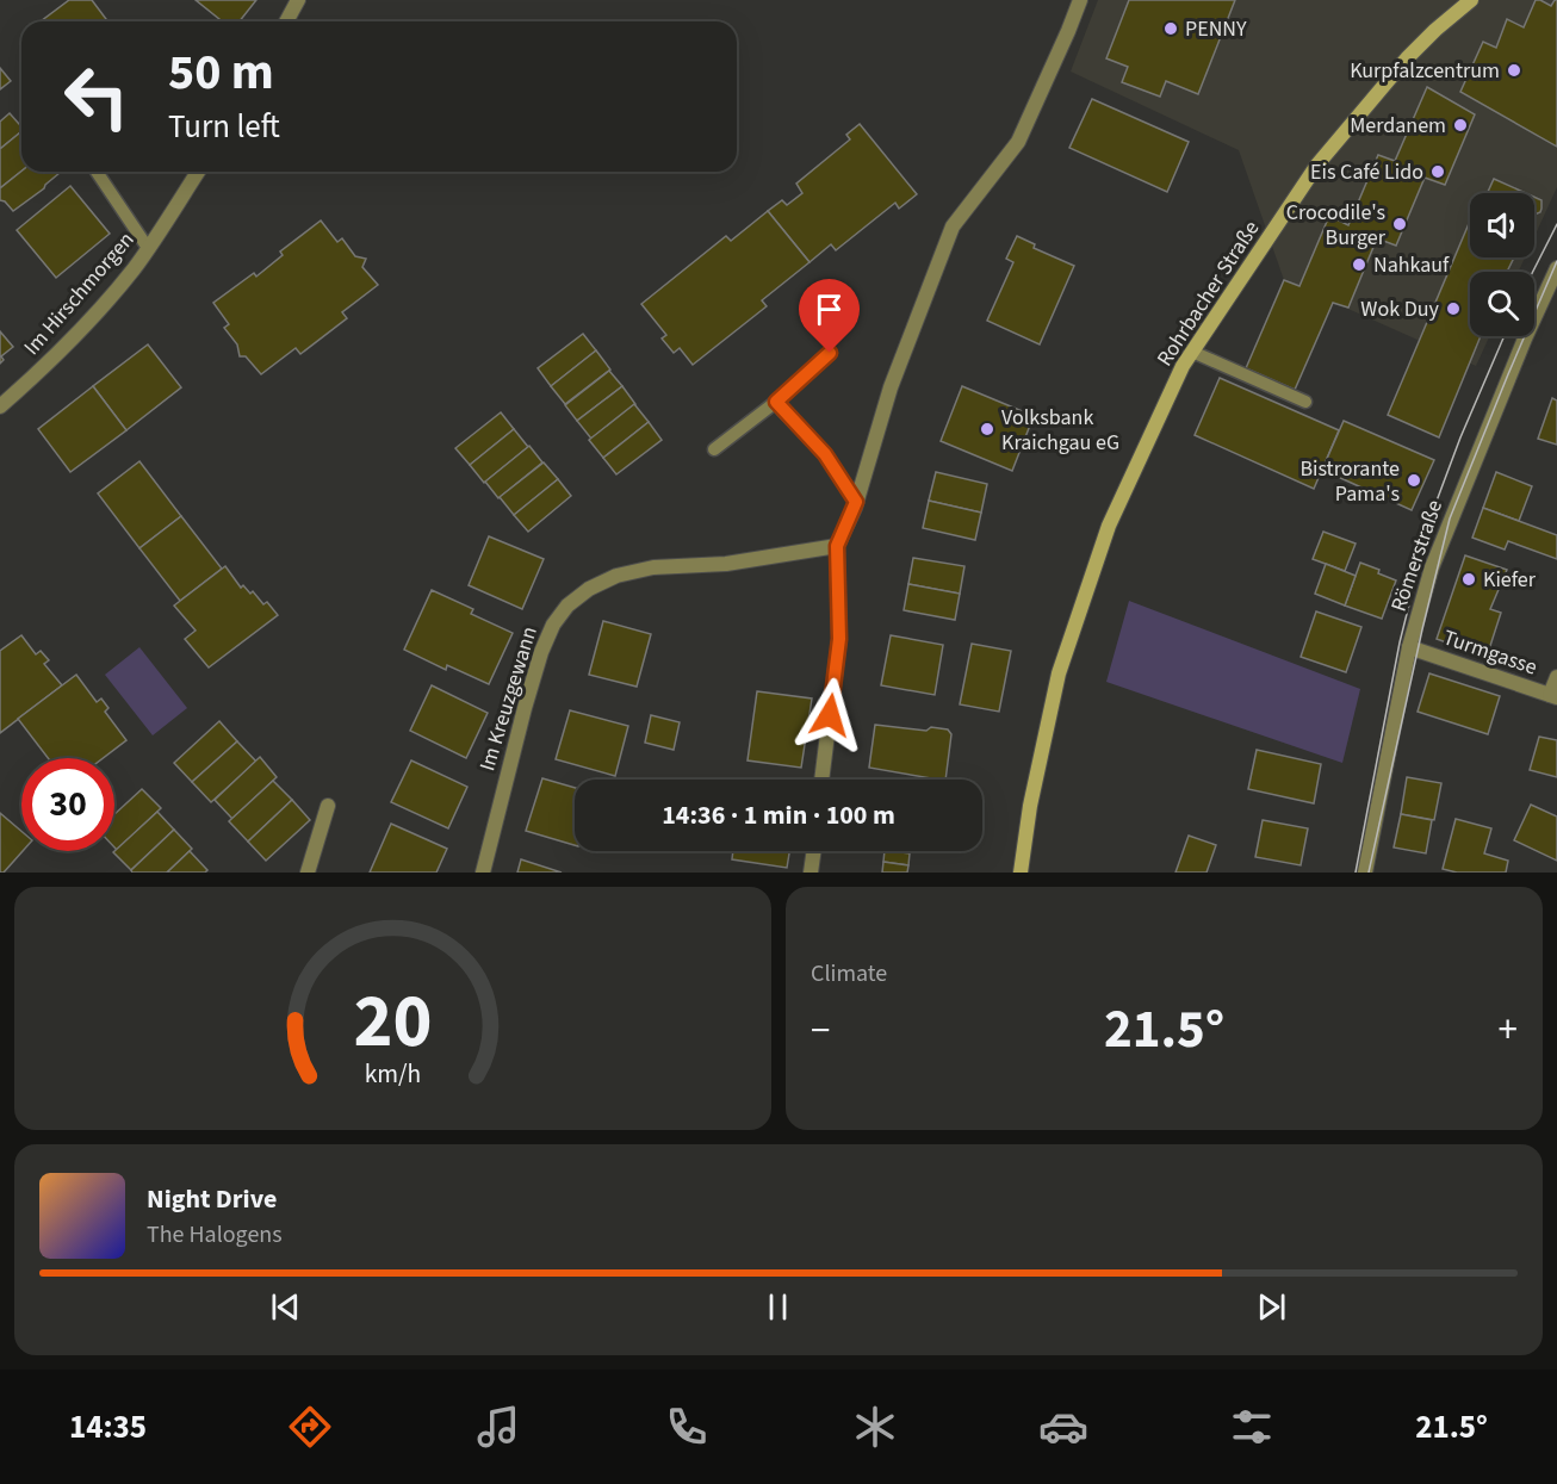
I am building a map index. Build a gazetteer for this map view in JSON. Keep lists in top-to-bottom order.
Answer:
{
  "streets": {
    "main road": ["Rohrbacher Straße"],
    "street": [
      "Im Hirschmorgen",
      "Römerstraße",
      "Turmgasse",
      "Im Kreuzgewann"
    ]
  },
  "crossings": [
    ["Römerstraße", "Turmgasse"]
  ],
  "places": [
    "PENNY",
    "Kurpfalzcentrum",
    "Merdanem",
    "Eis Café Lido",
    "Crocodile's Burger",
    "Nahkauf",
    "Wok Duy",
    "Volksbank Kraichgau eG",
    "Bistrorante Pama's",
    "Kiefer"
  ],
  "page": {
    "turn": ["50 m", "Turn left"],
    "limit": "30",
    "trip": "14:36 · 1 min · 100 m",
    "tile": "Climate",
    "heat": ["−", "21.5°", "+"],
    "song": ["Night Drive", "The Halogens"],
    "tabs": ["14:35", "21.5°"],
    "gauge": ["20", "km/h"]
  }
}
